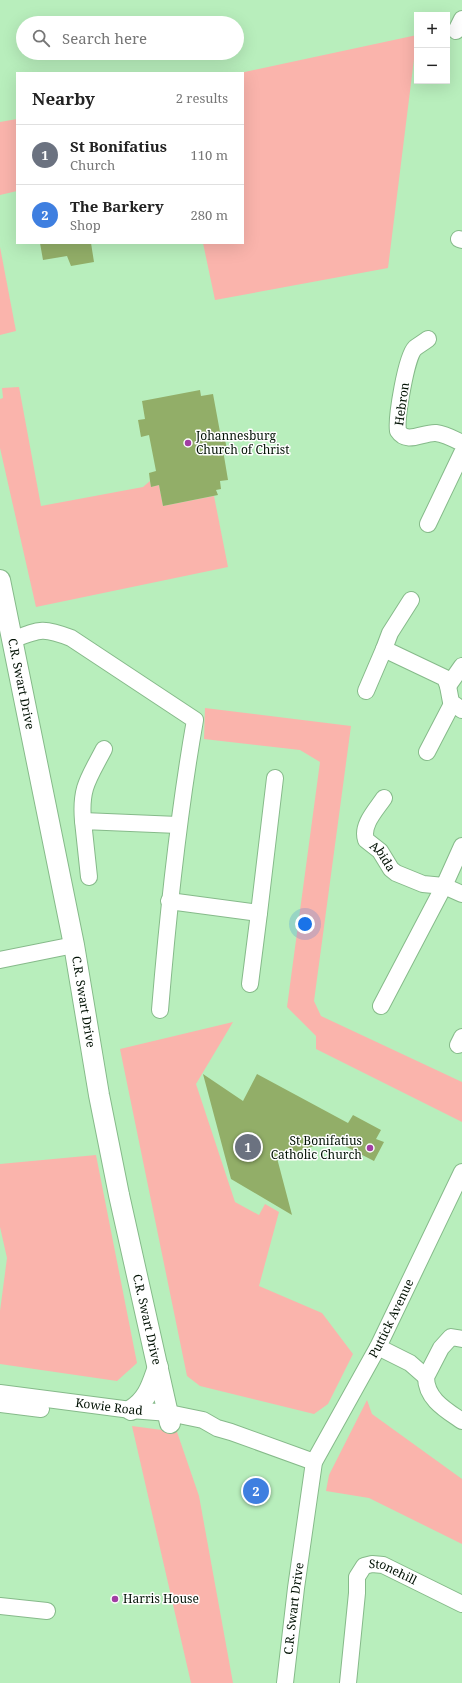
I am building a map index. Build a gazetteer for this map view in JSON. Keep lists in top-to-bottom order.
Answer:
{
  "streets": {
    "street": [
      "Hebron",
      "C.R. Swart Drive",
      "Abida",
      "Puttick Avenue",
      "Kowie Road",
      "Stonehill"
    ]
  },
  "crossings": [
    ["C.R. Swart Drive", "Puttick Avenue"],
    ["C.R. Swart Drive", "Kowie Road"],
    ["Puttick Avenue", "Kowie Road"]
  ],
  "places": ["Johannesburg Church of Christ", "St Bonifatius Catholic Church", "Harris House"],
  "page": {
    "map_buttons": ["+", "−"],
    "search": "Search here",
    "heading": ["Nearby", "2 results"],
    "list": [
      {
        "mark": "1",
        "name": "St Bonifatius",
        "note": "Church",
        "value": "110 m"
      },
      {
        "mark": "2",
        "name": "The Barkery",
        "note": "Shop",
        "value": "280 m"
      }
    ],
    "pins": ["1", "2"]
  }
}
